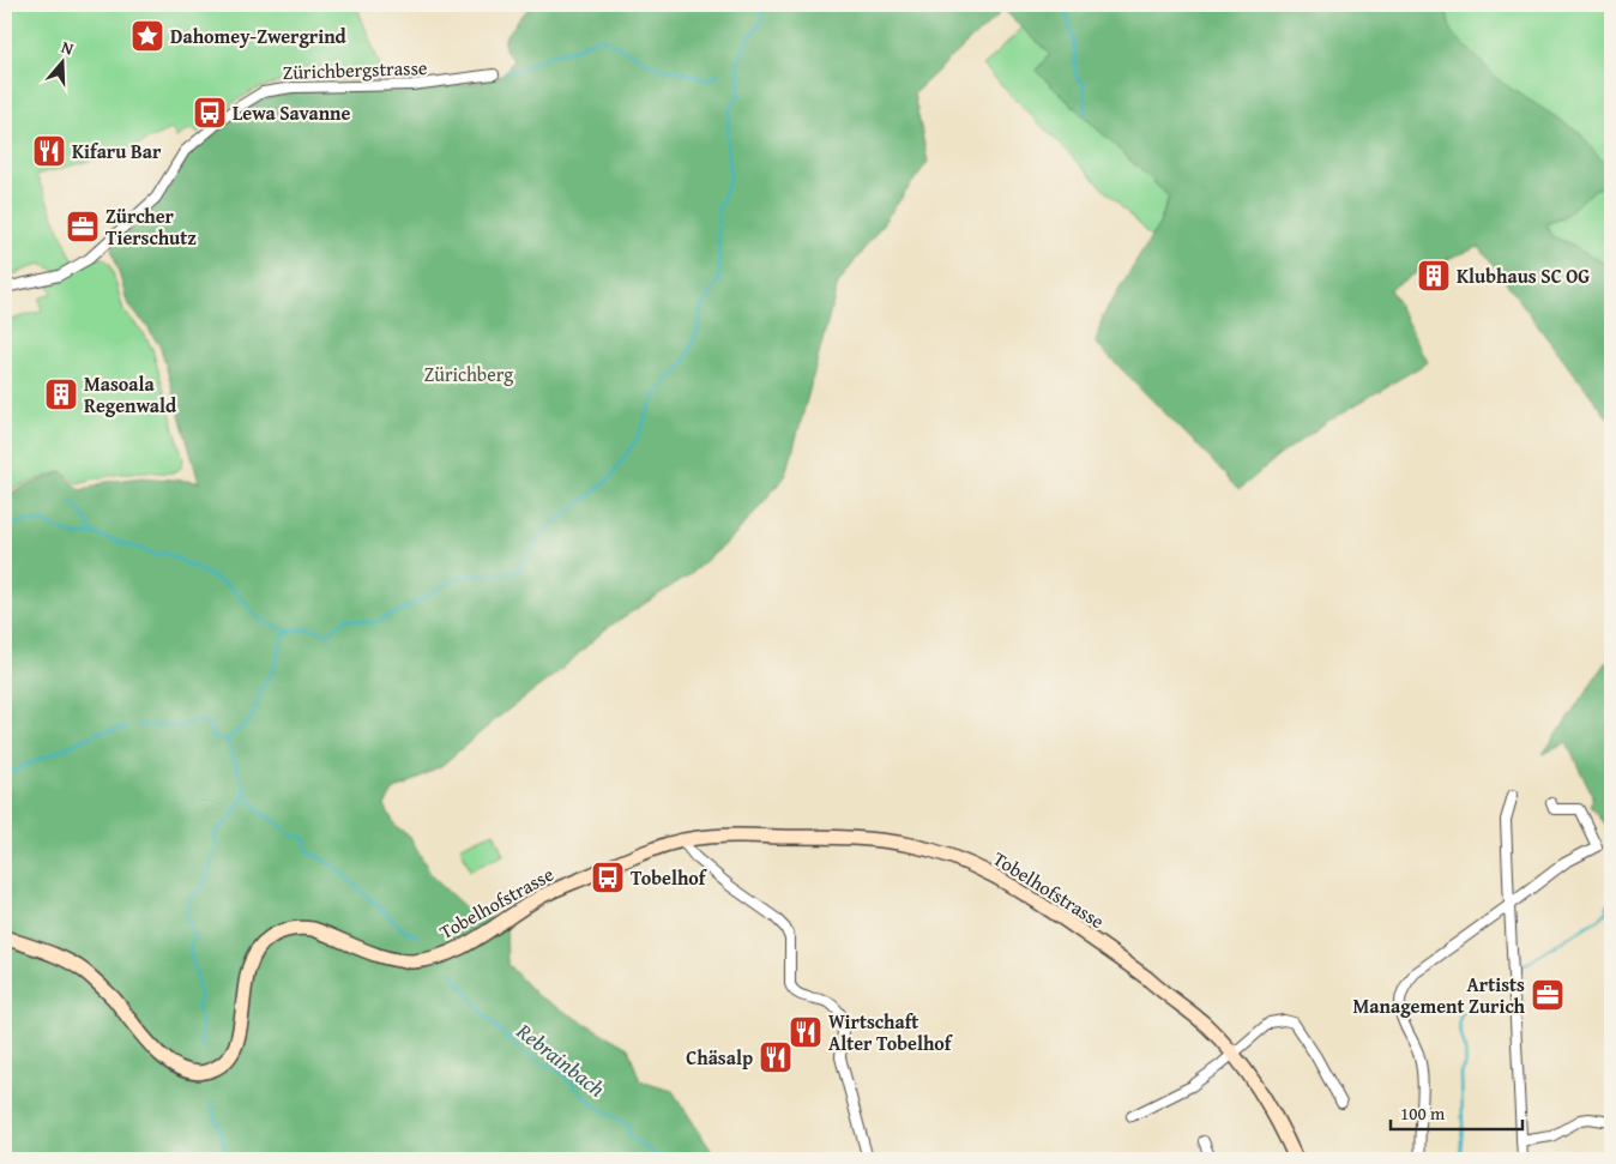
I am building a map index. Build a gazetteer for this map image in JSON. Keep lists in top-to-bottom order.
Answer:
{
  "streets": {
    "main road": ["Tobelhofstrasse"],
    "street": ["Zürichbergstrasse"]
  },
  "water": ["Rebrainbach"],
  "parks": ["Zürichberg"],
  "places": {
    "place": ["Dahomey-Zwergrind"],
    "bus stop": ["Lewa Savanne", "Tobelhof"],
    "restaurant": ["Kifaru Bar", "Wirtschaft Alter Tobelhof", "Chäsalp"],
    "office": ["Zürcher Tierschutz", "Artists Management Zurich"],
    "building": ["Klubhaus SC OG", "Masoala Regenwald"]
  },
  "scale_bar": "100 m",
  "north": "top"
}
